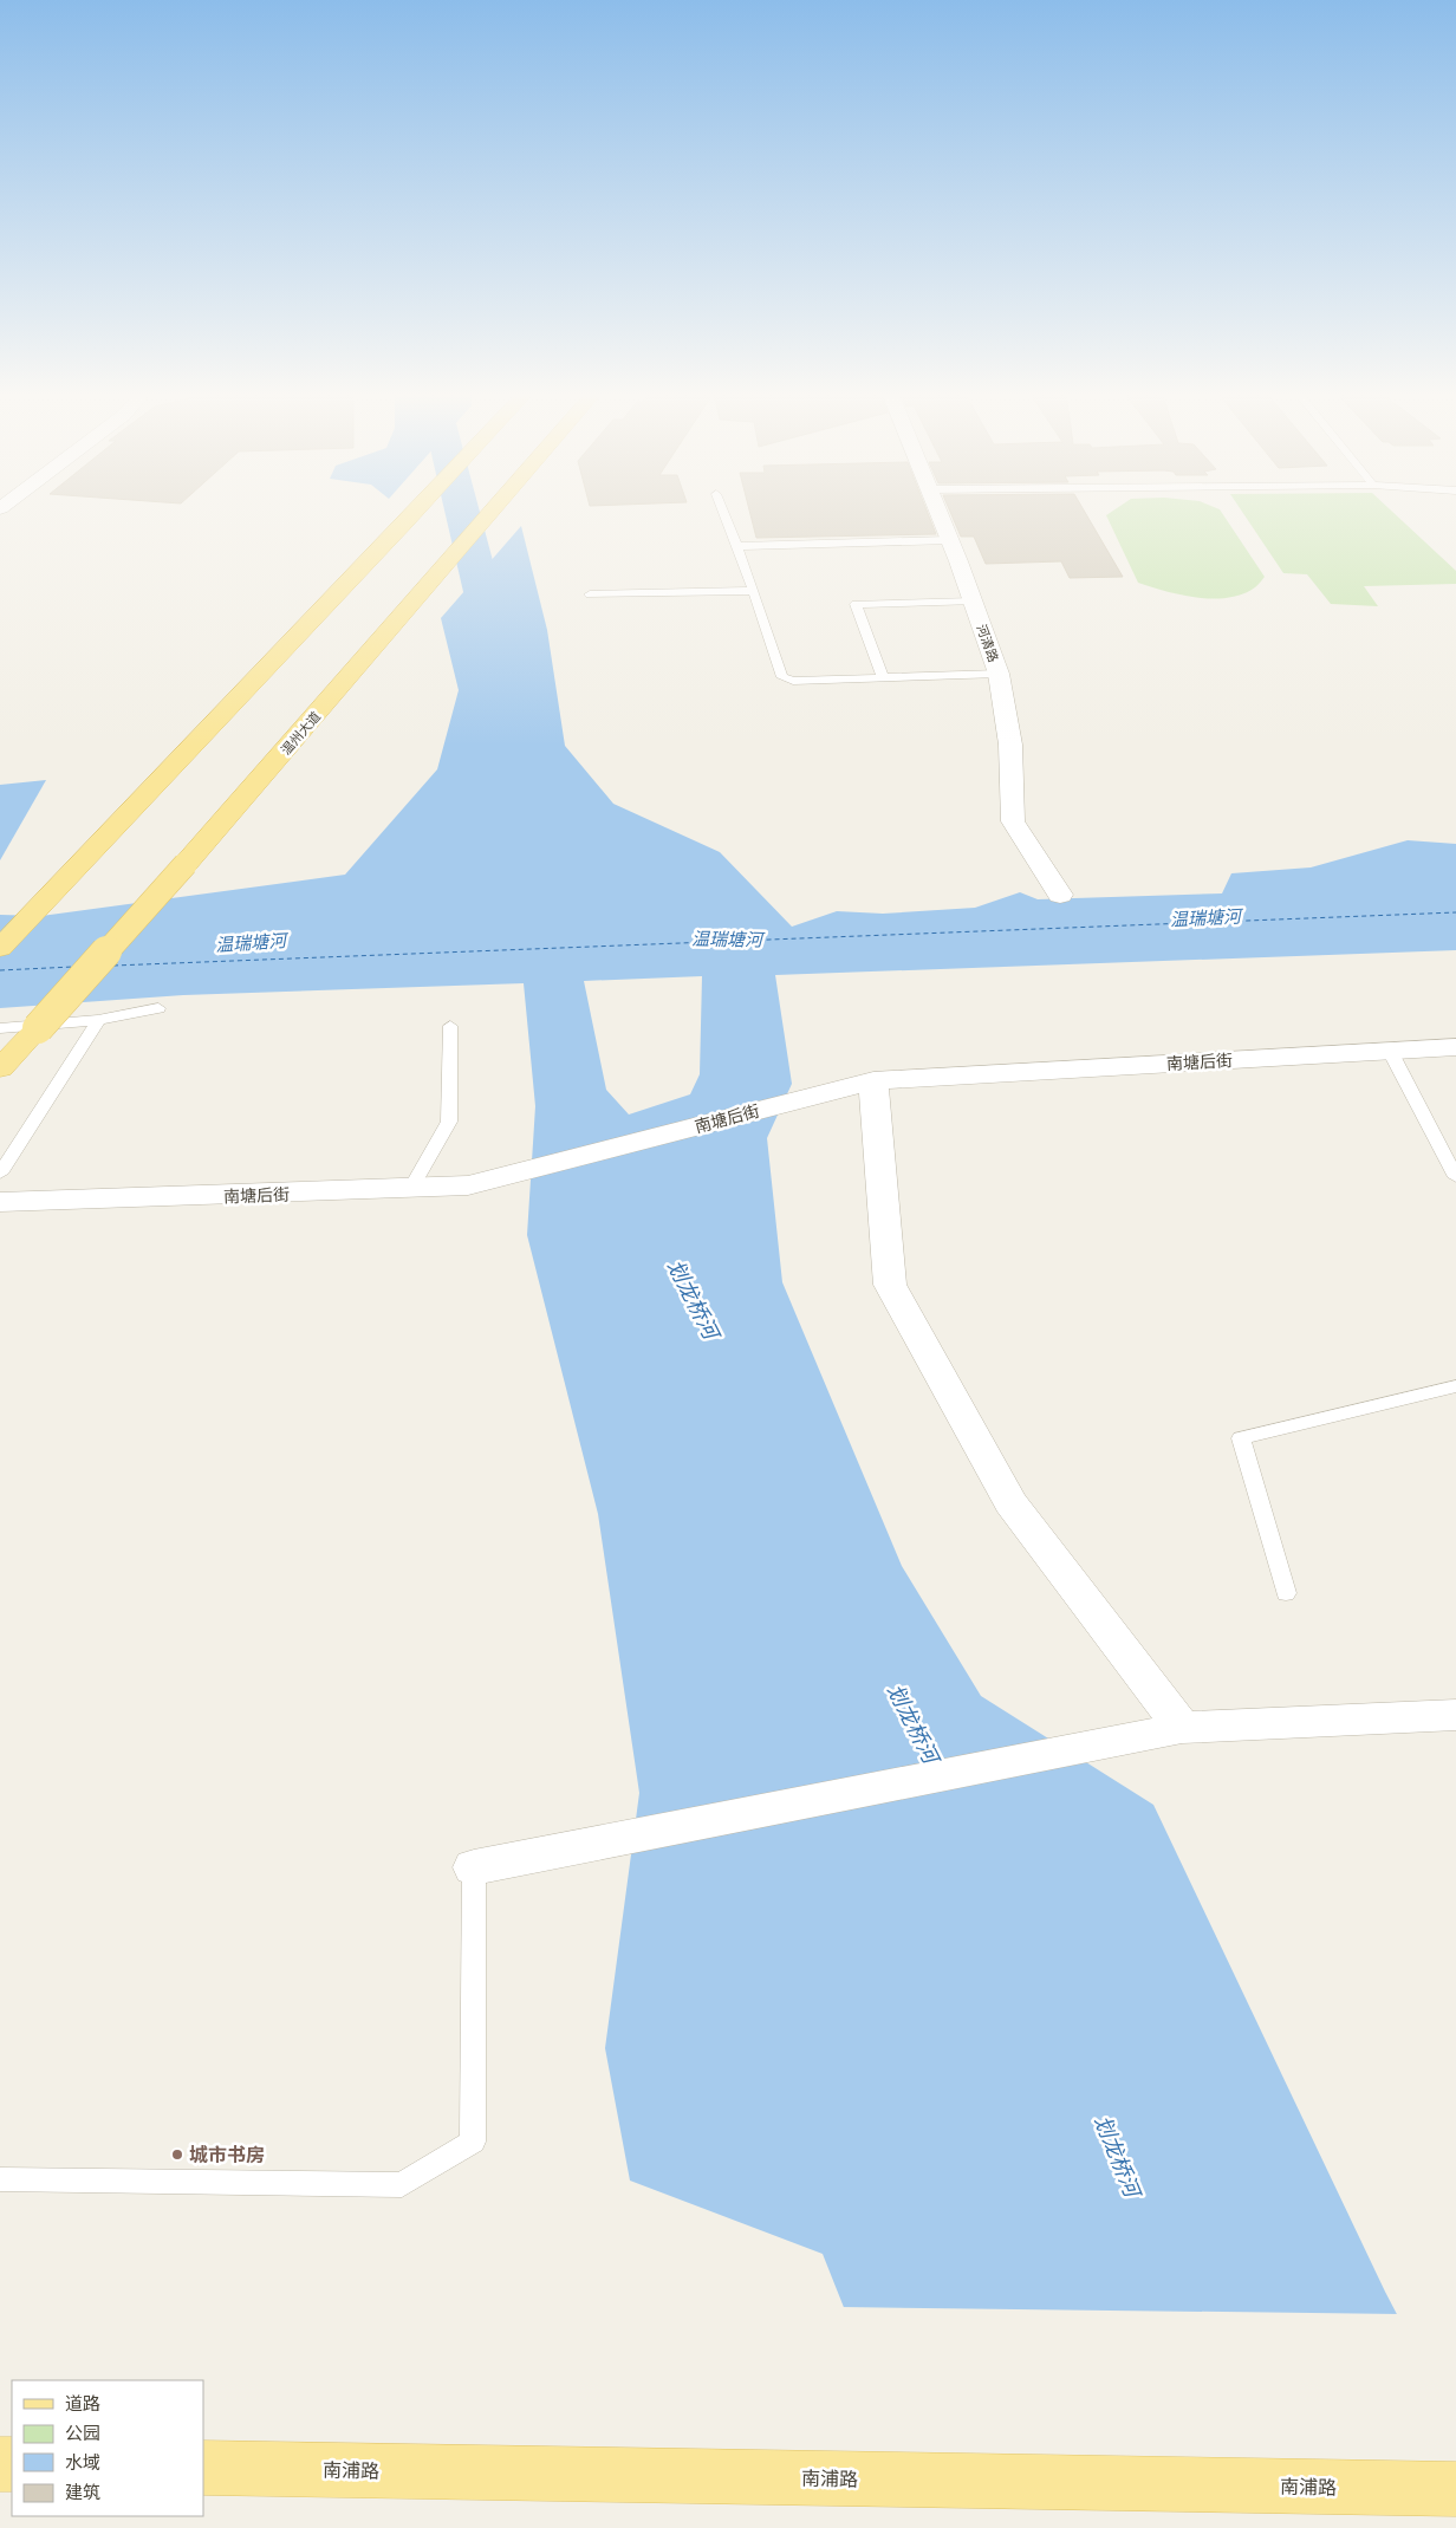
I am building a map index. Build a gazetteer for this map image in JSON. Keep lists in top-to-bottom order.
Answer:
{
  "streets": {
    "main road": ["温州大道", "南浦路"],
    "street": ["河清路", "南塘后街"]
  },
  "water": ["温瑞塘河", "划龙桥河"],
  "places": ["城市书房"],
  "legend": [
    "道路",
    "公园",
    "水域",
    "建筑"
  ]
}
